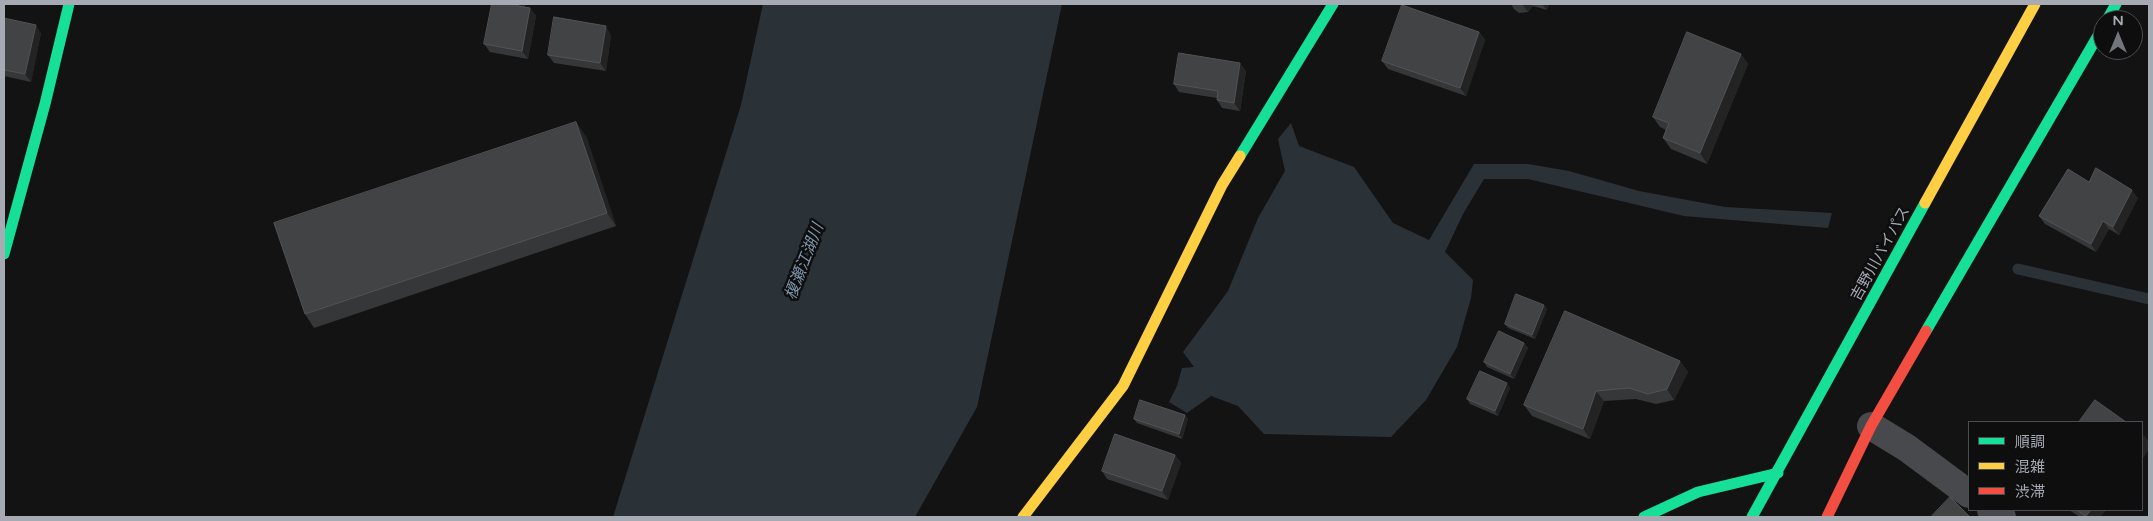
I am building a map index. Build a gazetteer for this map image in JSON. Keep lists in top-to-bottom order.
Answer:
{
  "streets": {
    "main road": ["吉野川バイパス"]
  },
  "water": ["榎瀬江湖川"],
  "legend": ["順調", "混雑", "渋滞"],
  "north": "top"
}
